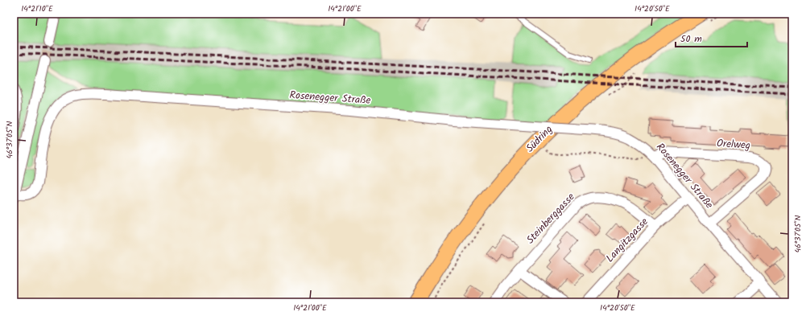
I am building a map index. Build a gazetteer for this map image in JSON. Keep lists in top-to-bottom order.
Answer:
{
  "streets": {
    "main road": ["Südring"],
    "street": [
      "Rosenegger Straße",
      "Orelweg",
      "Steinberggasse",
      "Langitzgasse"
    ]
  },
  "crossings": [
    ["Rosenegger Straße", "Orelweg"],
    ["Rosenegger Straße", "Langitzgasse"],
    ["Steinberggasse", "Langitzgasse"]
  ],
  "scale_bar": "50 m",
  "coordinates": [
    "14°21'10\"E",
    "14°21'00\"E",
    "14°20'50\"E",
    "46°37'05\"N"
  ]
}
